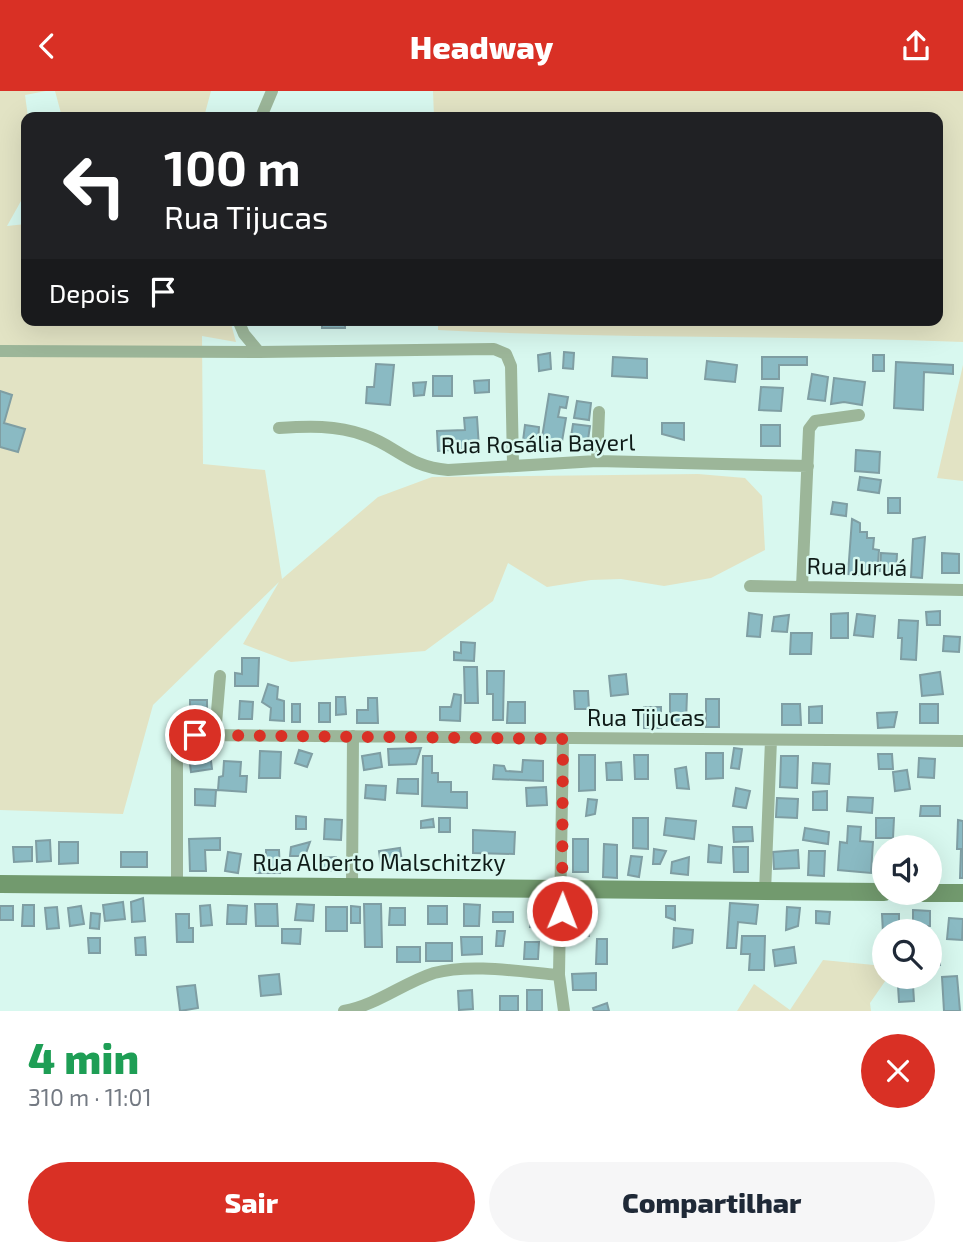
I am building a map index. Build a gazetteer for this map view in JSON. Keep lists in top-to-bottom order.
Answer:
{
  "streets": {
    "street": [
      "Rua Rosália Bayerl",
      "Rua Juruá",
      "Rua Tijucas",
      "Rua Alberto Malschitzky"
    ]
  },
  "crossings": [
    ["Rua Tijucas", "Rua Alberto Malschitzky"]
  ],
  "page": {
    "header": "Headway",
    "turn": ["100 m", "Rua Tijucas"],
    "then": "Depois",
    "heading": ["4 min", "310 m · 11:01"],
    "buttons": ["Sair", "Compartilhar"]
  }
}
